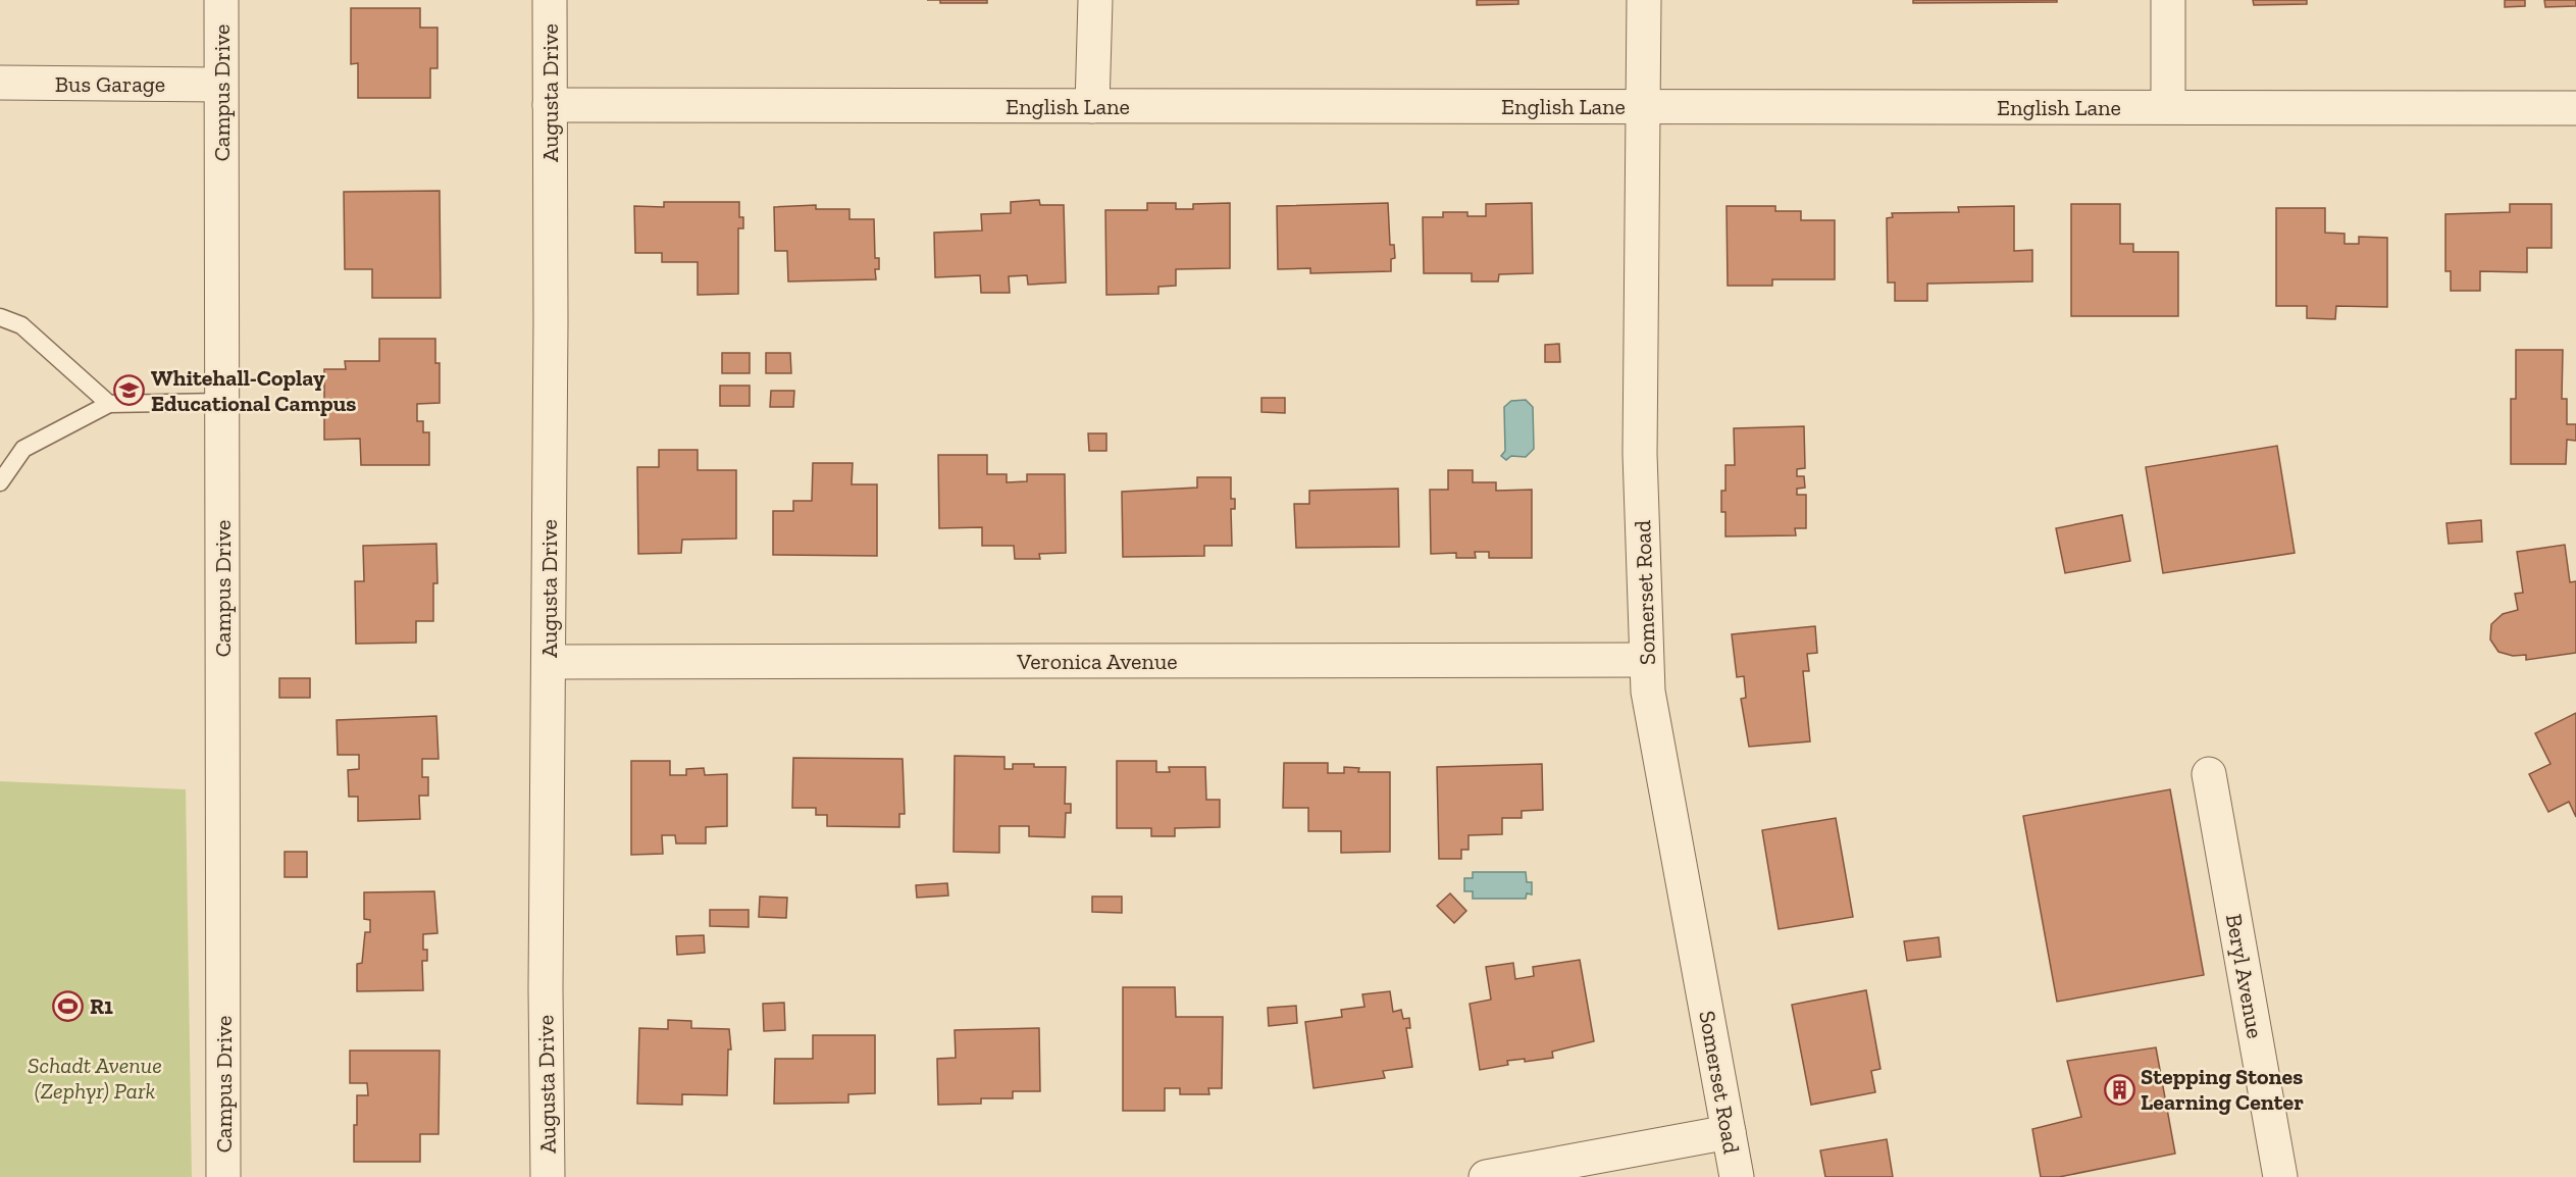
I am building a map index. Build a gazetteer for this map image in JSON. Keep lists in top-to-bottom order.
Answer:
{
  "streets": {
    "street": [
      "Bus Garage",
      "Campus Drive",
      "Augusta Drive",
      "English Lane",
      "Somerset Road",
      "Veronica Avenue",
      "Beryl Avenue"
    ]
  },
  "crossings": [
    ["Bus Garage", "Campus Drive"],
    ["Augusta Drive", "English Lane"],
    ["Augusta Drive", "Veronica Avenue"],
    ["English Lane", "Somerset Road"],
    ["Somerset Road", "Veronica Avenue"]
  ],
  "parks": ["Schadt Avenue (Zephyr) Park"],
  "places": {
    "school or university": ["Whitehall-Coplay Educational Campus"],
    "sports": ["R1"],
    "building": ["Stepping Stones Learning Center"]
  }
}
